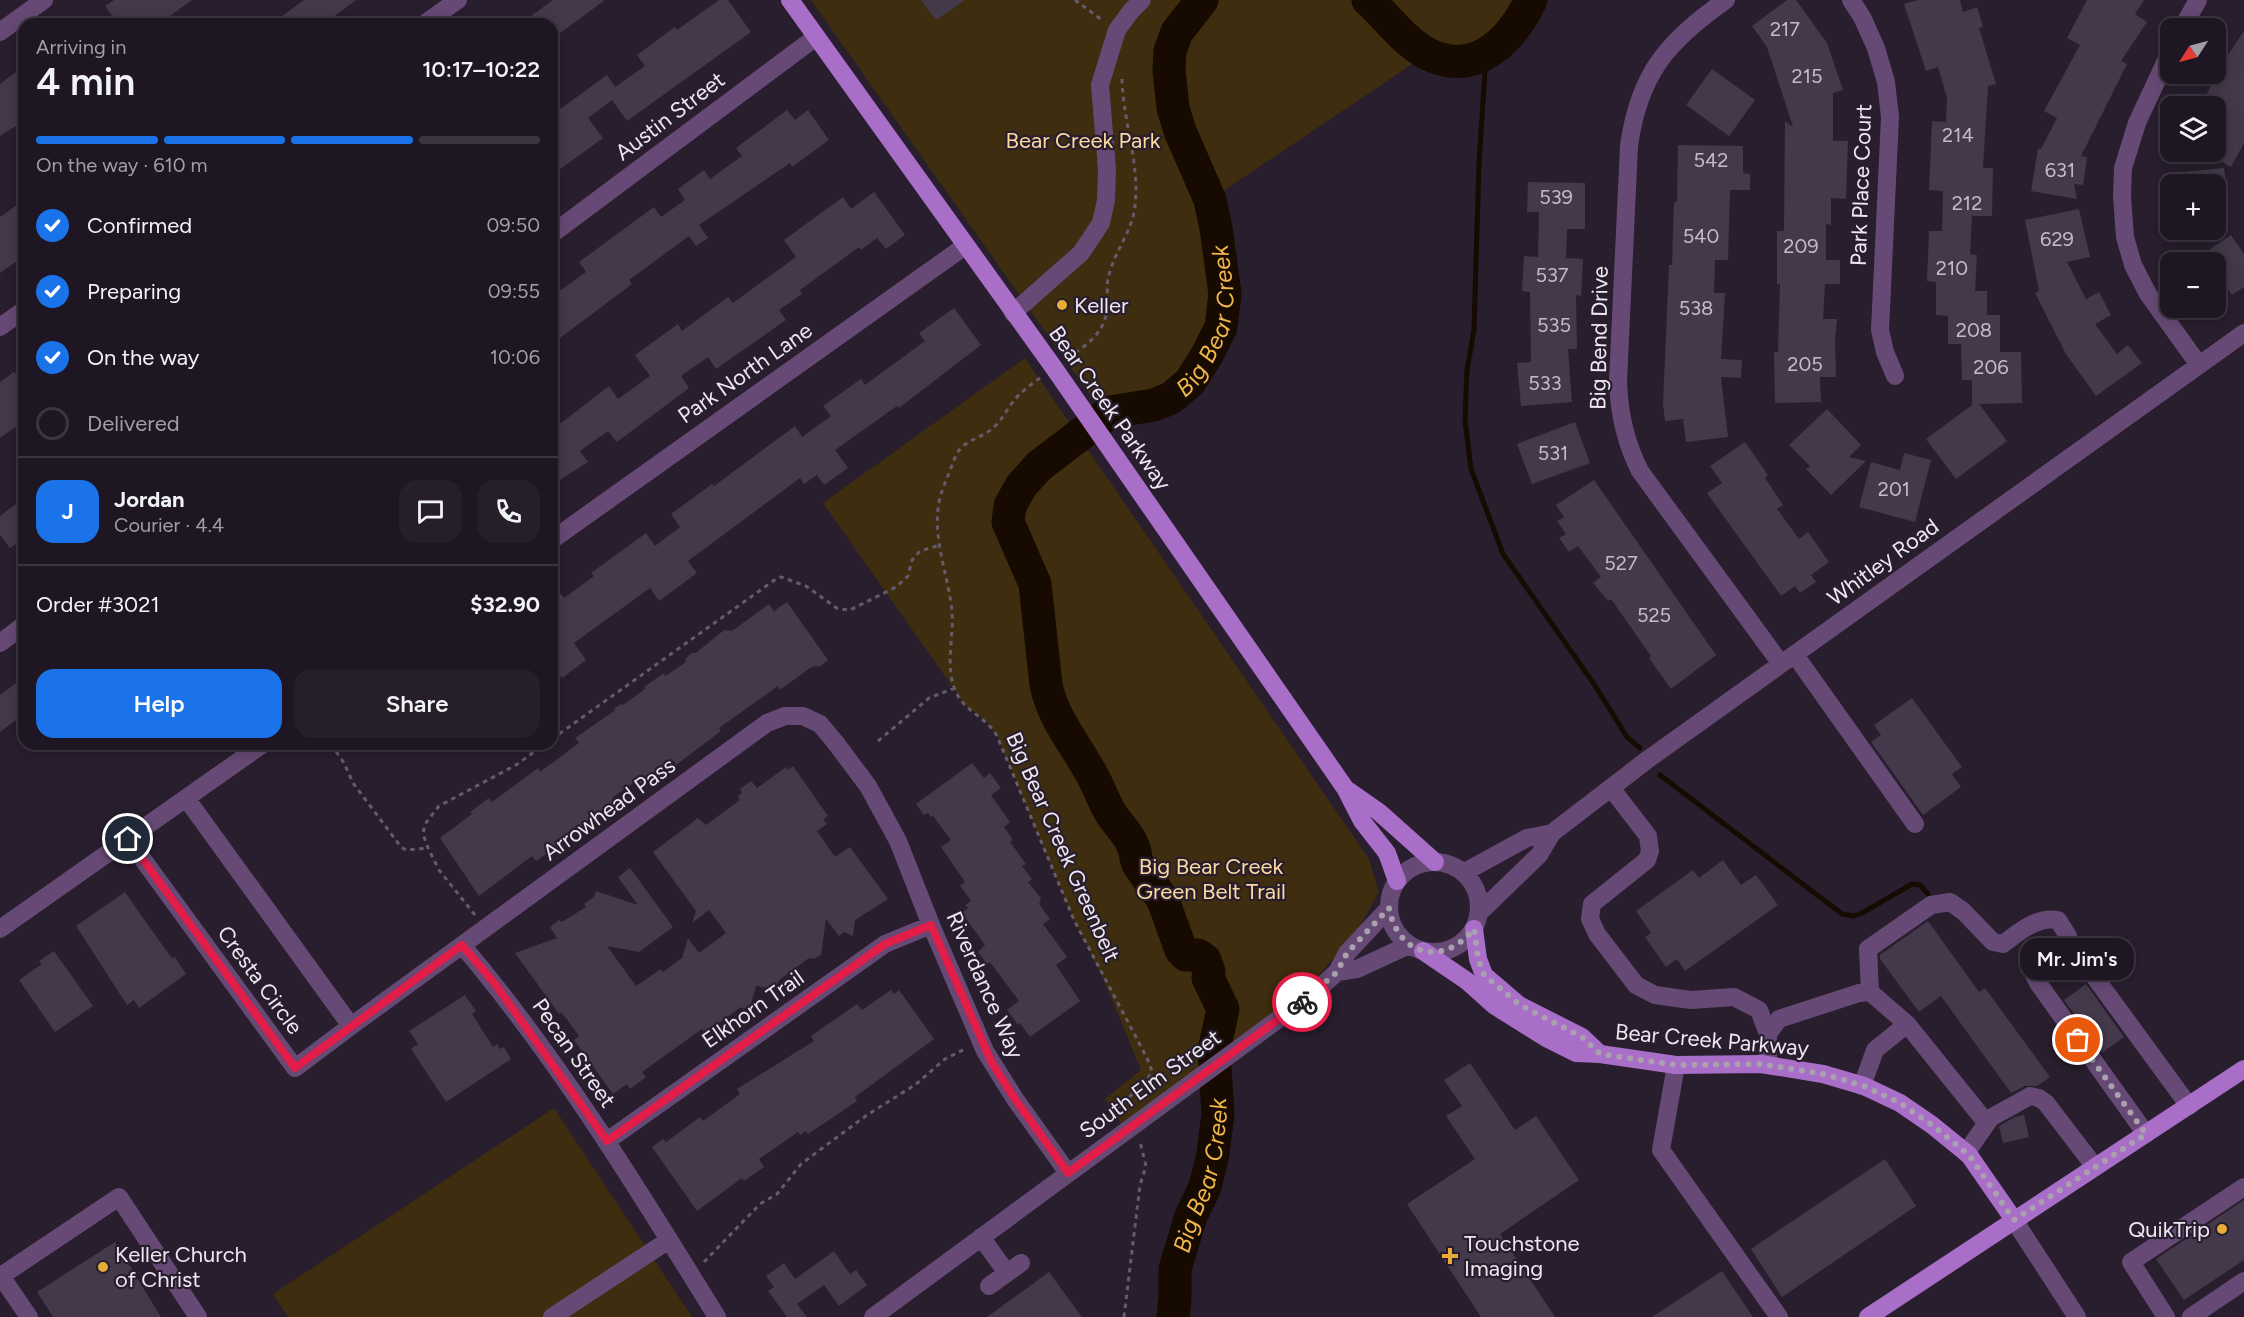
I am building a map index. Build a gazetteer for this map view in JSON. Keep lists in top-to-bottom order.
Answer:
{
  "streets": {
    "main road": ["Bear Creek Parkway"],
    "street": [
      "Austin Street",
      "Park Place Court",
      "Big Bend Drive",
      "Park North Lane",
      "Whitley Road",
      "Arrowhead Pass",
      "Cresta Circle",
      "Riverdance Way",
      "Elkhorn Trail",
      "Pecan Street",
      "South Elm Street"
    ],
    "path": ["Big Bear Creek Greenbelt"]
  },
  "crossings": [
    ["Austin Street", "Bear Creek Parkway"],
    ["Big Bend Drive", "Whitley Road"],
    ["Park North Lane", "Bear Creek Parkway"],
    ["Bear Creek Parkway", "Whitley Road"],
    ["Bear Creek Parkway", "South Elm Street"],
    ["Whitley Road", "South Elm Street"],
    ["Arrowhead Pass", "Cresta Circle"],
    ["Arrowhead Pass", "Riverdance Way"],
    ["Arrowhead Pass", "Pecan Street"],
    ["Riverdance Way", "Elkhorn Trail"],
    ["Riverdance Way", "South Elm Street"],
    ["Elkhorn Trail", "Pecan Street"]
  ],
  "water": ["Big Bear Creek"],
  "parks": ["Bear Creek Park", "Big Bear Creek Green Belt Trail"],
  "places": {
    "other": [
      "Keller",
      "Mr. Jim's",
      "QuikTrip",
      "Keller Church of Christ"
    ],
    "health": ["Touchstone Imaging"]
  },
  "house_numbers": [
    "217",
    "215",
    "214",
    "542",
    "631",
    "539",
    "212",
    "540",
    "629",
    "209",
    "210",
    "537",
    "538",
    "535",
    "208",
    "205",
    "206",
    "533",
    "531",
    "201",
    "527",
    "525"
  ],
  "north": "bottom left",
  "page": {
    "map_buttons": ["+", "−"],
    "heading": ["4 min", "Arriving in", "10:17–10:22"],
    "panel": [
      "Jordan",
      "Courier · 4.4",
      "Order #3021",
      "$32.90"
    ],
    "bar": "On the way · 610 m",
    "list": [
      ["Confirmed", "09:50"],
      ["Preparing", "09:55"],
      ["On the way", "10:06"],
      "Delivered"
    ],
    "round": "J",
    "buttons": ["Help", "Share"],
    "bubble": "Mr. Jim's"
  }
}
